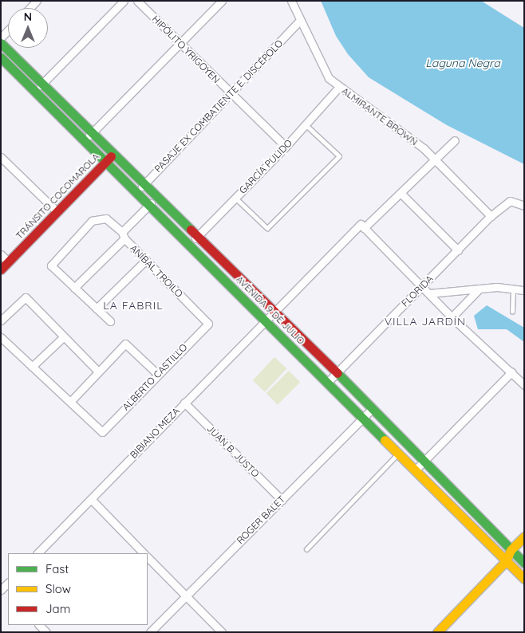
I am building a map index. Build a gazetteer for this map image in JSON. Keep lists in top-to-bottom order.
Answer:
{
  "streets": {
    "main road": ["TRÁNSITO COCOMAROLA", "AVENIDA 9 DE JULIO"],
    "street": [
      "HIPÓLITO YRIGOYEN",
      "PASAJE EX COMBATIENTE E. DISCÉPOLO",
      "ALMIRANTE BROWN",
      "GARCÍA PULIDO",
      "ANÍBAL TROILO",
      "FLORIDA",
      "ALBERTO CASTILLO",
      "BIBIANO MEZA",
      "JUAN B. JUSTO",
      "ROGER BALET"
    ]
  },
  "crossings": [
    ["HIPÓLITO YRIGOYEN", "PASAJE EX COMBATIENTE E. DISCÉPOLO"],
    ["HIPÓLITO YRIGOYEN", "GARCÍA PULIDO"],
    ["PASAJE EX COMBATIENTE E. DISCÉPOLO", "ALMIRANTE BROWN"],
    ["PASAJE EX COMBATIENTE E. DISCÉPOLO", "AVENIDA 9 DE JULIO"],
    ["ALMIRANTE BROWN", "GARCÍA PULIDO"],
    ["ALMIRANTE BROWN", "FLORIDA"],
    ["ALMIRANTE BROWN", "BIBIANO MEZA"],
    ["GARCÍA PULIDO", "AVENIDA 9 DE JULIO"],
    ["TRÁNSITO COCOMAROLA", "AVENIDA 9 DE JULIO"],
    ["ANÍBAL TROILO", "ALBERTO CASTILLO"],
    ["FLORIDA", "AVENIDA 9 DE JULIO"],
    ["AVENIDA 9 DE JULIO", "BIBIANO MEZA"],
    ["AVENIDA 9 DE JULIO", "ROGER BALET"],
    ["BIBIANO MEZA", "JUAN B. JUSTO"],
    ["JUAN B. JUSTO", "ROGER BALET"]
  ],
  "districts": ["LA FABRIL", "VILLA JARDÍN"],
  "water": ["Laguna Negra"],
  "legend": ["Fast", "Slow", "Jam"],
  "north": "top"
}
